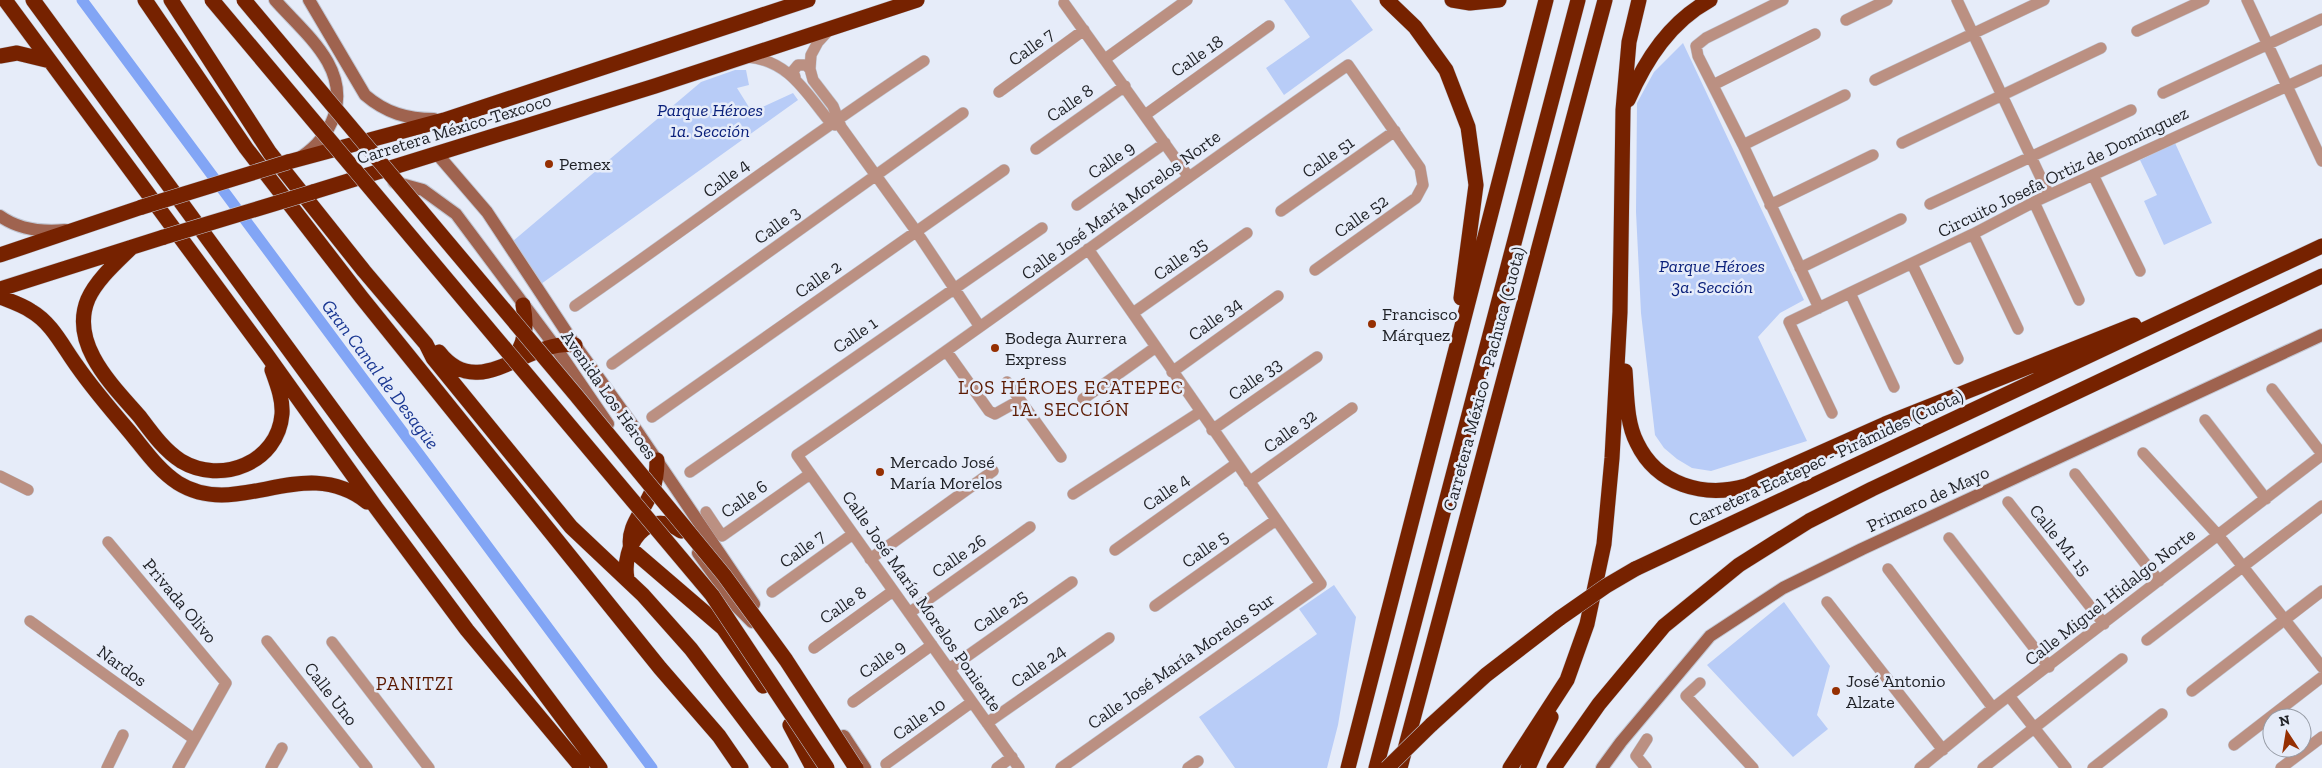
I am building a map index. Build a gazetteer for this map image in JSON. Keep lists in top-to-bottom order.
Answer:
{
  "streets": {
    "highway": ["Carretera México-Texcoco", "Carretera México - Pachuca (Cuota)", "Carretera Ecatepec - Pirámides (Cuota)"],
    "main road": ["Avenida Los Héroes", "Primero de Mayo"],
    "street": [
      "Calle 7",
      "Calle 18",
      "Calle 8",
      "Calle 51",
      "Calle 9",
      "Circuito Josefa Ortiz de Domínguez",
      "Calle 4",
      "Calle José María Morelos Norte",
      "Calle 52",
      "Calle 3",
      "Calle 35",
      "Calle 2",
      "Calle 34",
      "Calle 1",
      "Calle 33",
      "Calle 32",
      "Calle 6",
      "Calle M1 15",
      "Calle 5",
      "Calle 26",
      "Calle Miguel Hidalgo Norte",
      "Privada Olivo",
      "Calle José María Morelos Poniente",
      "Calle 25",
      "Calle José María Morelos Sur",
      "Nardos",
      "Calle 24",
      "Calle Uno",
      "Calle 10"
    ]
  },
  "crossings": [
    ["Calle 7", "Calle José María Morelos Poniente"],
    ["Calle 8", "Calle José María Morelos Poniente"],
    ["Carretera México-Texcoco", "Avenida Los Héroes"],
    ["Calle 51", "Calle José María Morelos Norte"],
    ["Calle 9", "Calle José María Morelos Poniente"],
    ["Calle José María Morelos Norte", "Calle 52"],
    ["Calle José María Morelos Norte", "Calle José María Morelos Poniente"],
    ["Calle 6", "Calle José María Morelos Poniente"],
    ["Calle M1 15", "Calle Miguel Hidalgo Norte"],
    ["Calle 5", "Calle José María Morelos Sur"],
    ["Calle 26", "Calle José María Morelos Poniente"],
    ["Privada Olivo", "Nardos"],
    ["Calle José María Morelos Poniente", "Calle 25"],
    ["Calle José María Morelos Poniente", "Calle 24"],
    ["Calle José María Morelos Poniente", "Calle 10"]
  ],
  "districts": ["LOS HÉROES ECATEPEC 1A. SECCIÓN", "PANITZI"],
  "water": ["Gran Canal de Desagüe"],
  "parks": ["Parque Héroes 1a. Sección", "Parque Héroes 3a. Sección"],
  "places": [
    "Pemex",
    "Francisco Márquez",
    "Bodega Aurrera Express",
    "Mercado José María Morelos",
    "José Antonio Alzate"
  ],
  "north": "top"
}
